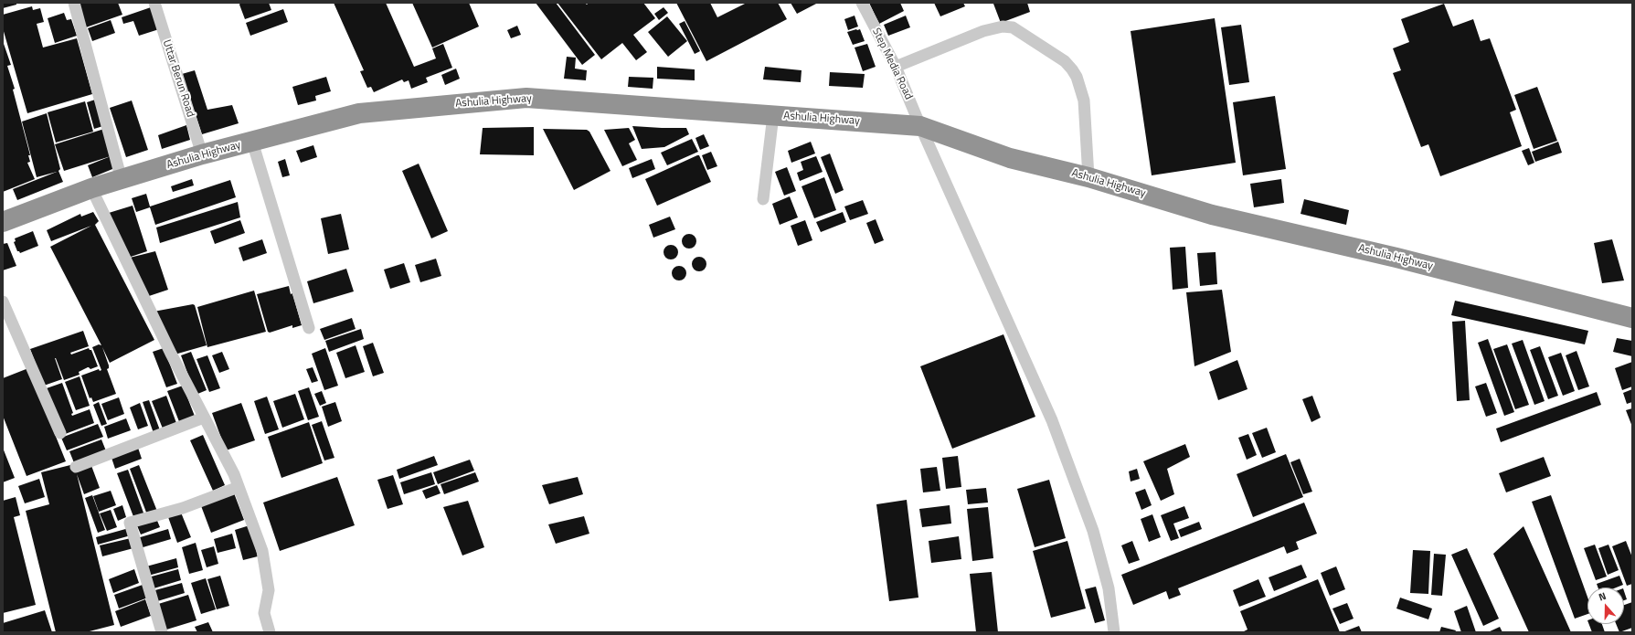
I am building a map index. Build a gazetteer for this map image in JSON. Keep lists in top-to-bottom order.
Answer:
{
  "streets": {
    "highway": ["Ashulia Highway"],
    "street": ["Step Media Road", "Uttar Berun Road"]
  },
  "crossings": [
    ["Step Media Road", "Ashulia Highway"],
    ["Uttar Berun Road", "Ashulia Highway"]
  ],
  "north": "top"
}
